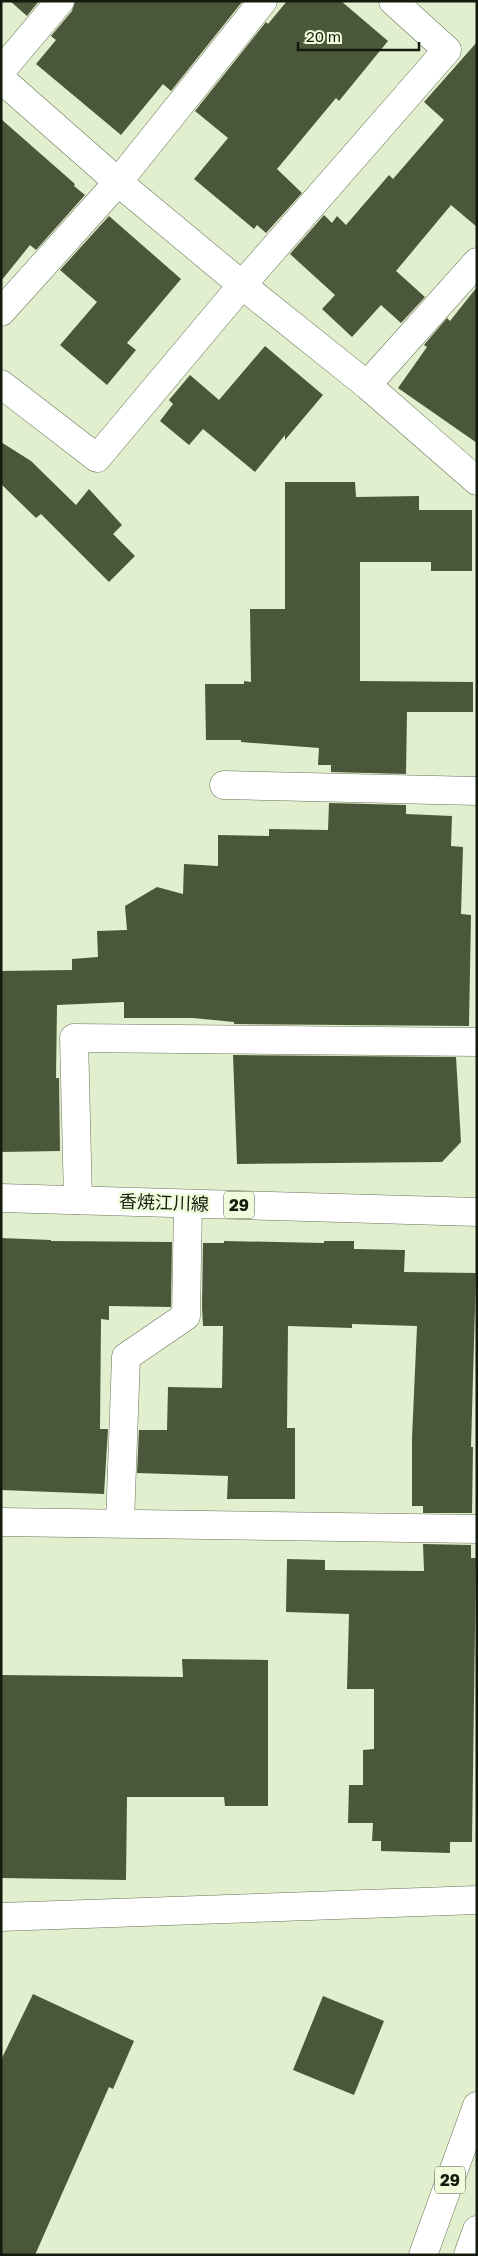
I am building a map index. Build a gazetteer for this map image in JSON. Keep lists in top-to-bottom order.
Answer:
{
  "streets": {
    "street": ["香焼江川線", "29"]
  },
  "scale_bar": "20 m"
}
